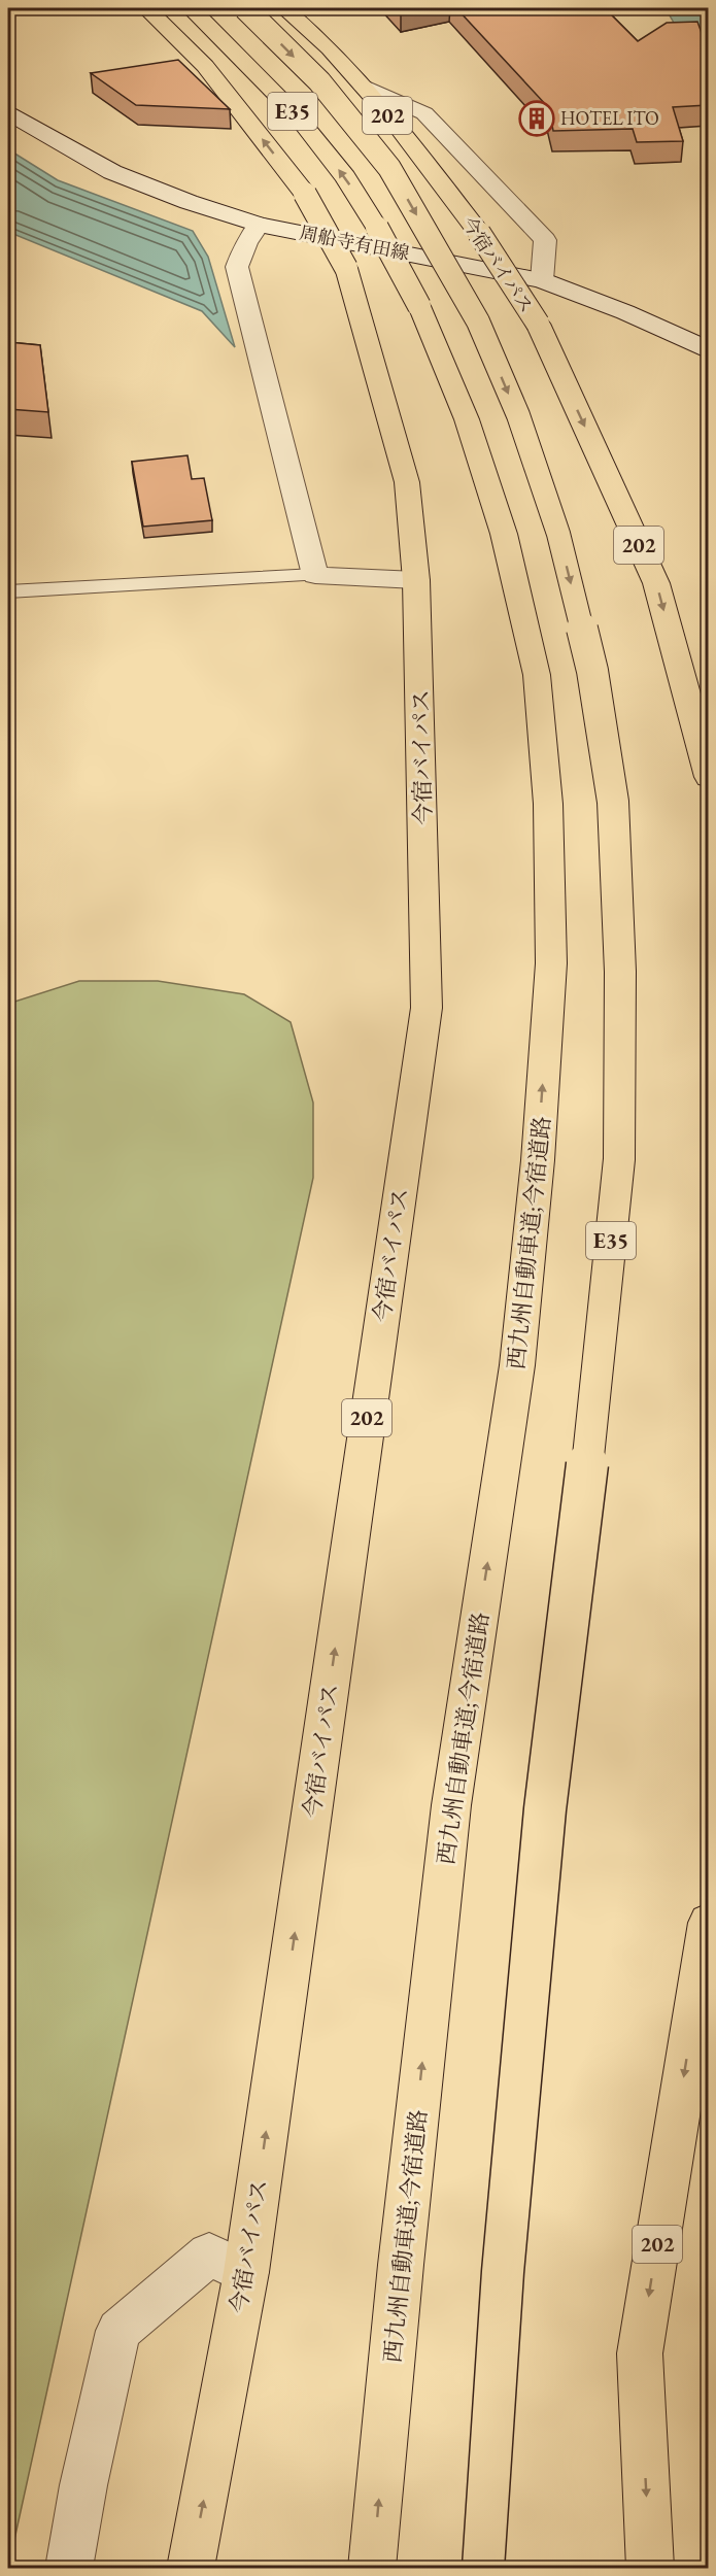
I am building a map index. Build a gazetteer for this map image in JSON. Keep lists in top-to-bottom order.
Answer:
{
  "streets": {
    "highway": [
      "E35",
      "202",
      "今宿バイパス",
      "西九州自動車道;今宿道路"
    ],
    "street": ["周船寺有田線"]
  },
  "places": {
    "building": ["HOTEL ITO"]
  }
}
